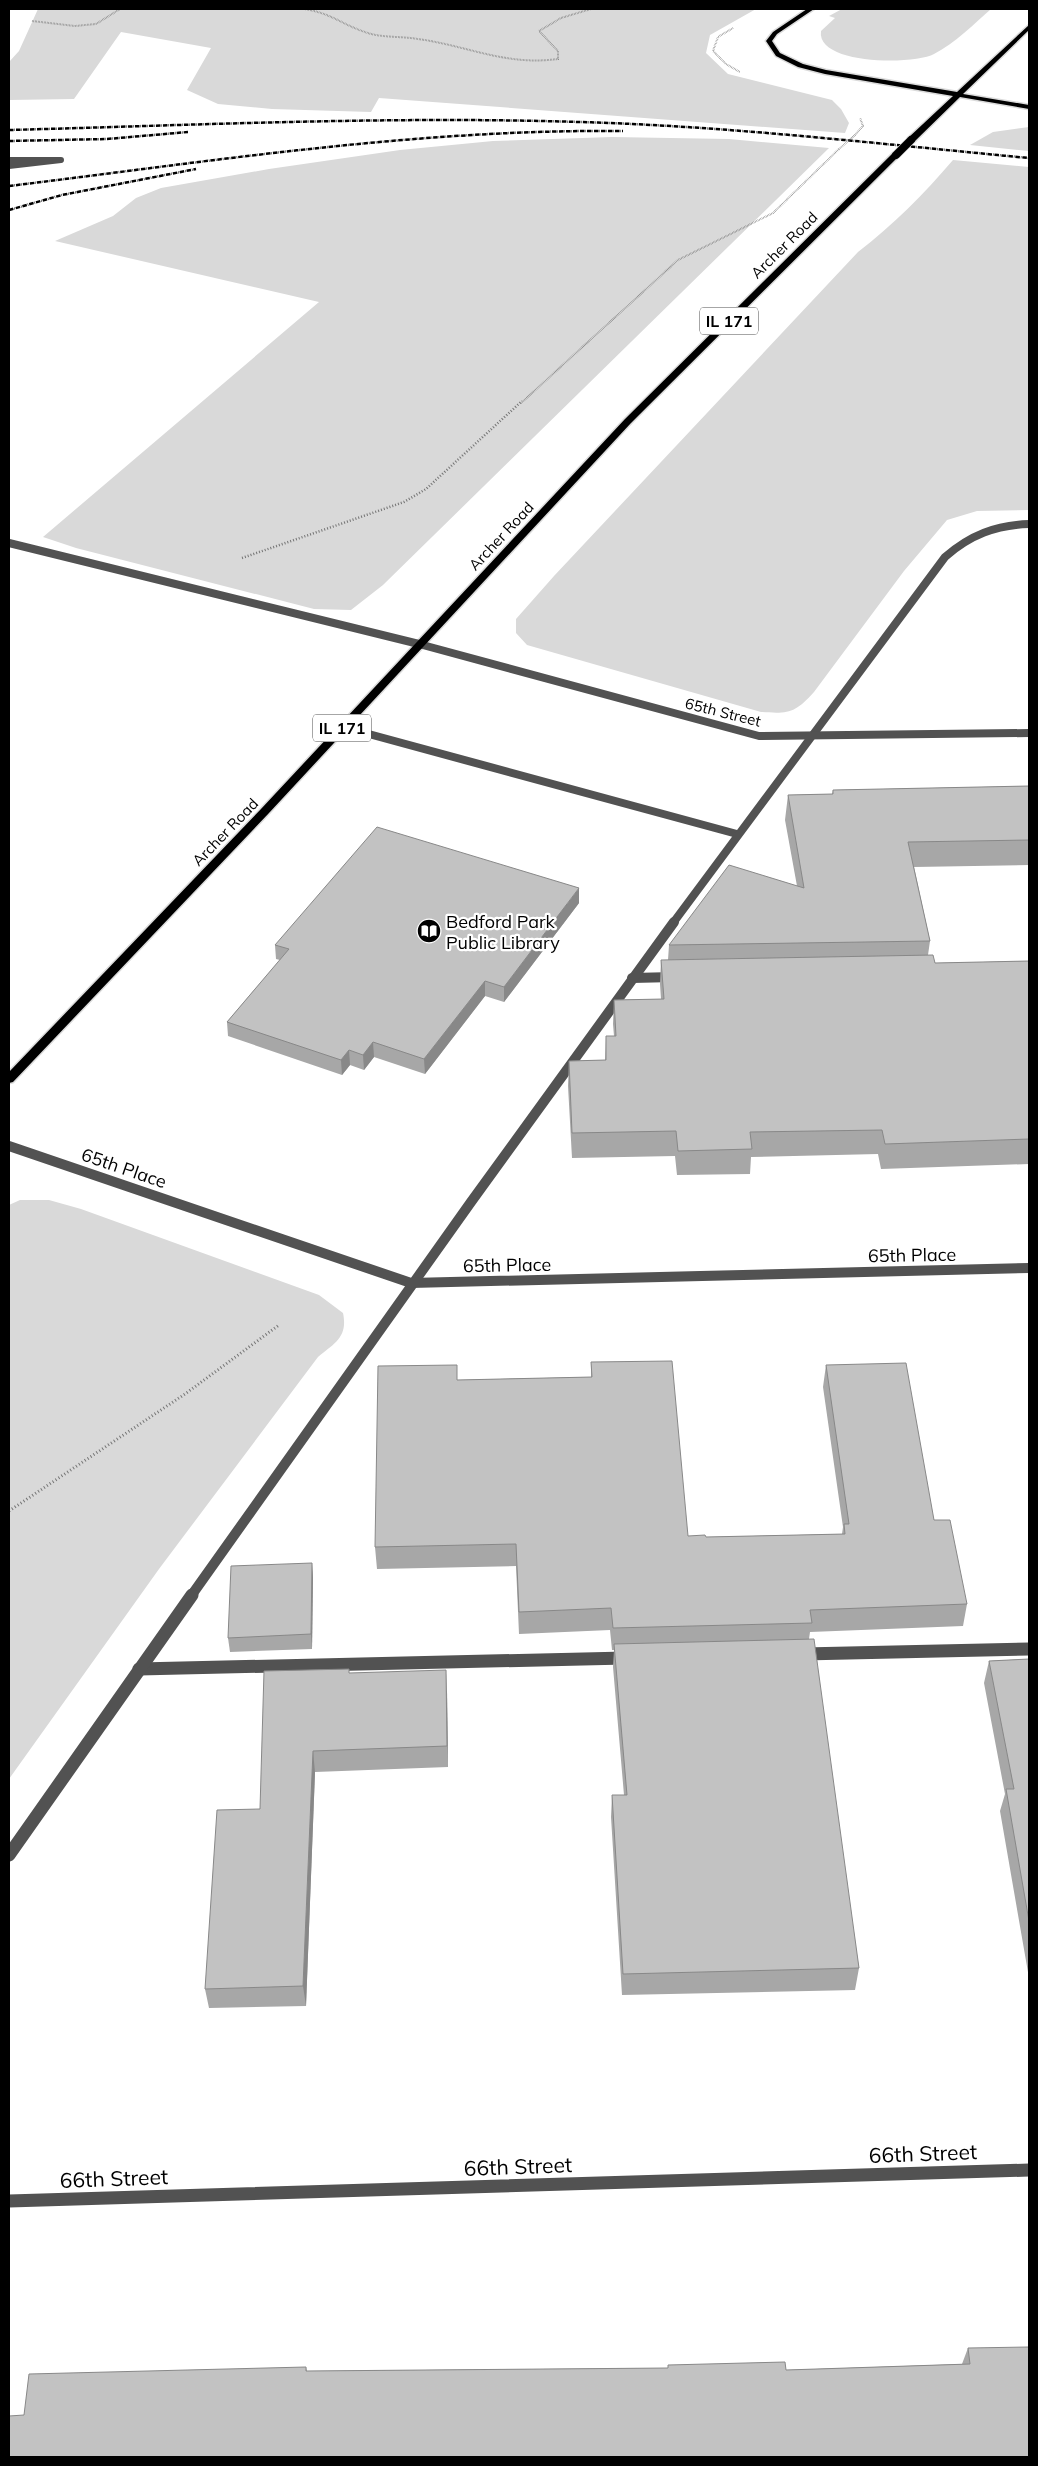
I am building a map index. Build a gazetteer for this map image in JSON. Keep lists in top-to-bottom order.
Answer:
{
  "streets": {
    "main road": ["Archer Road", "IL 171"],
    "street": ["65th Street", "65th Place", "66th Street"]
  },
  "crossings": [
    ["Archer Road", "65th Street"]
  ],
  "places": {
    "library": ["Bedford Park Public Library"]
  }
}
